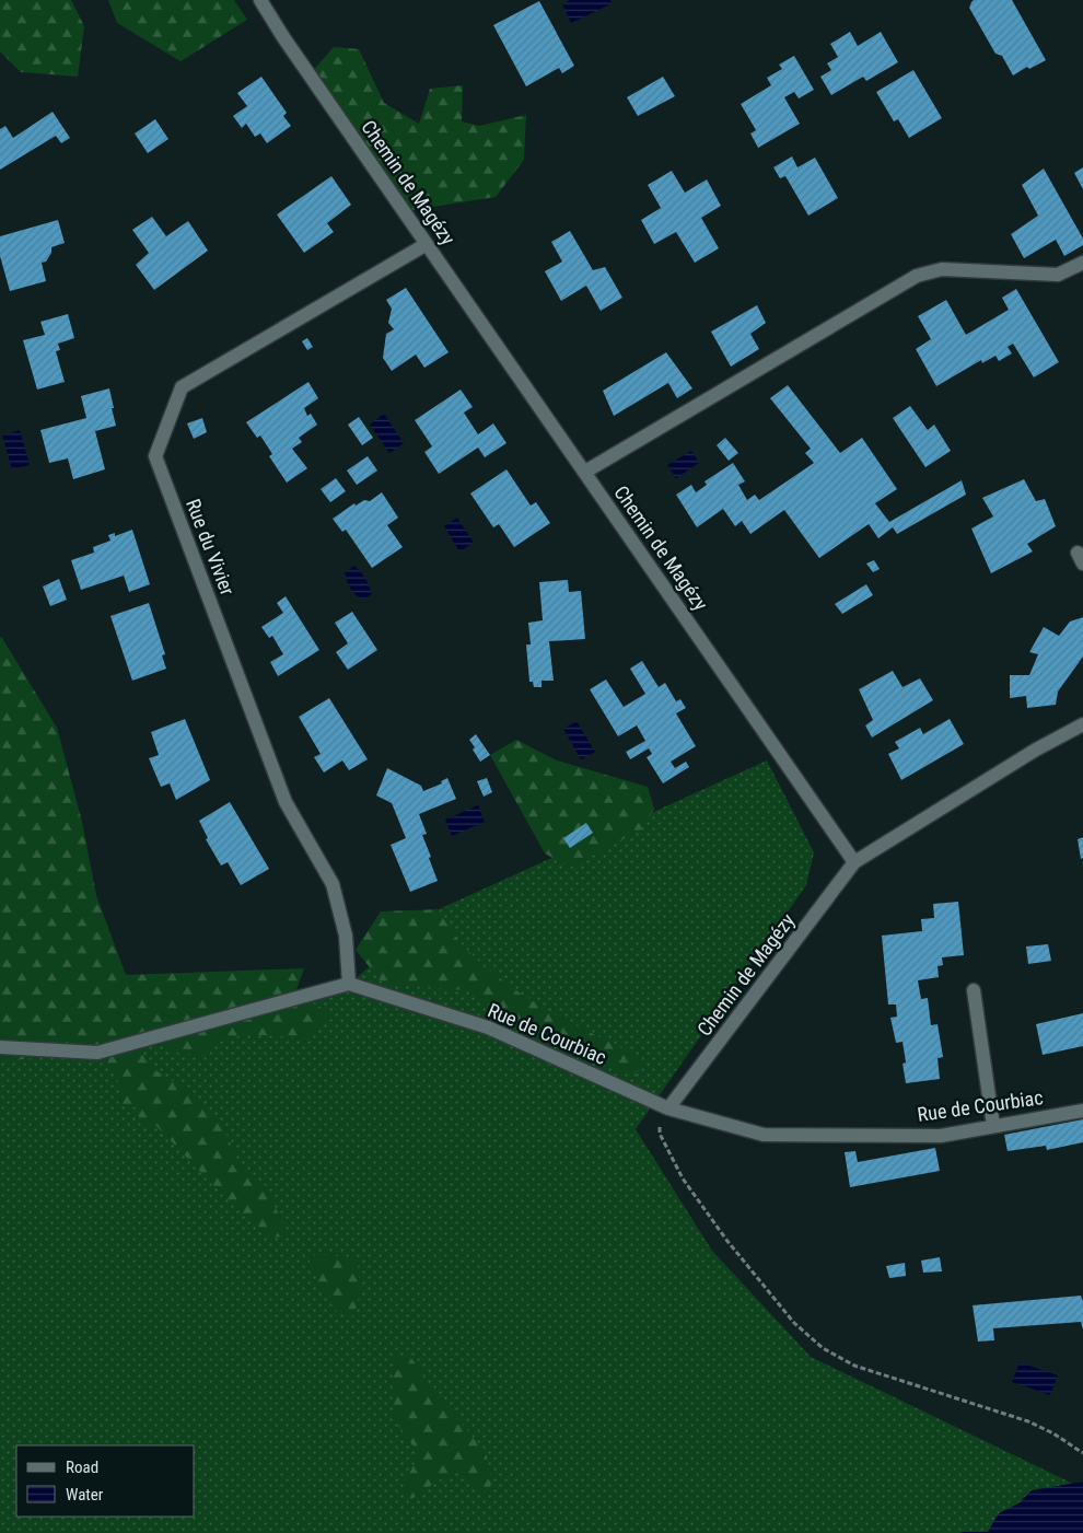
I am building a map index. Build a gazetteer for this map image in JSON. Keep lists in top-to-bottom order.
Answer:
{
  "streets": {
    "street": ["Chemin de Magézy", "Rue du Vivier", "Rue de Courbiac"]
  },
  "crossings": [
    ["Chemin de Magézy", "Rue du Vivier"],
    ["Chemin de Magézy", "Rue de Courbiac"],
    ["Rue du Vivier", "Rue de Courbiac"]
  ],
  "legend": ["Road", "Water"]
}
